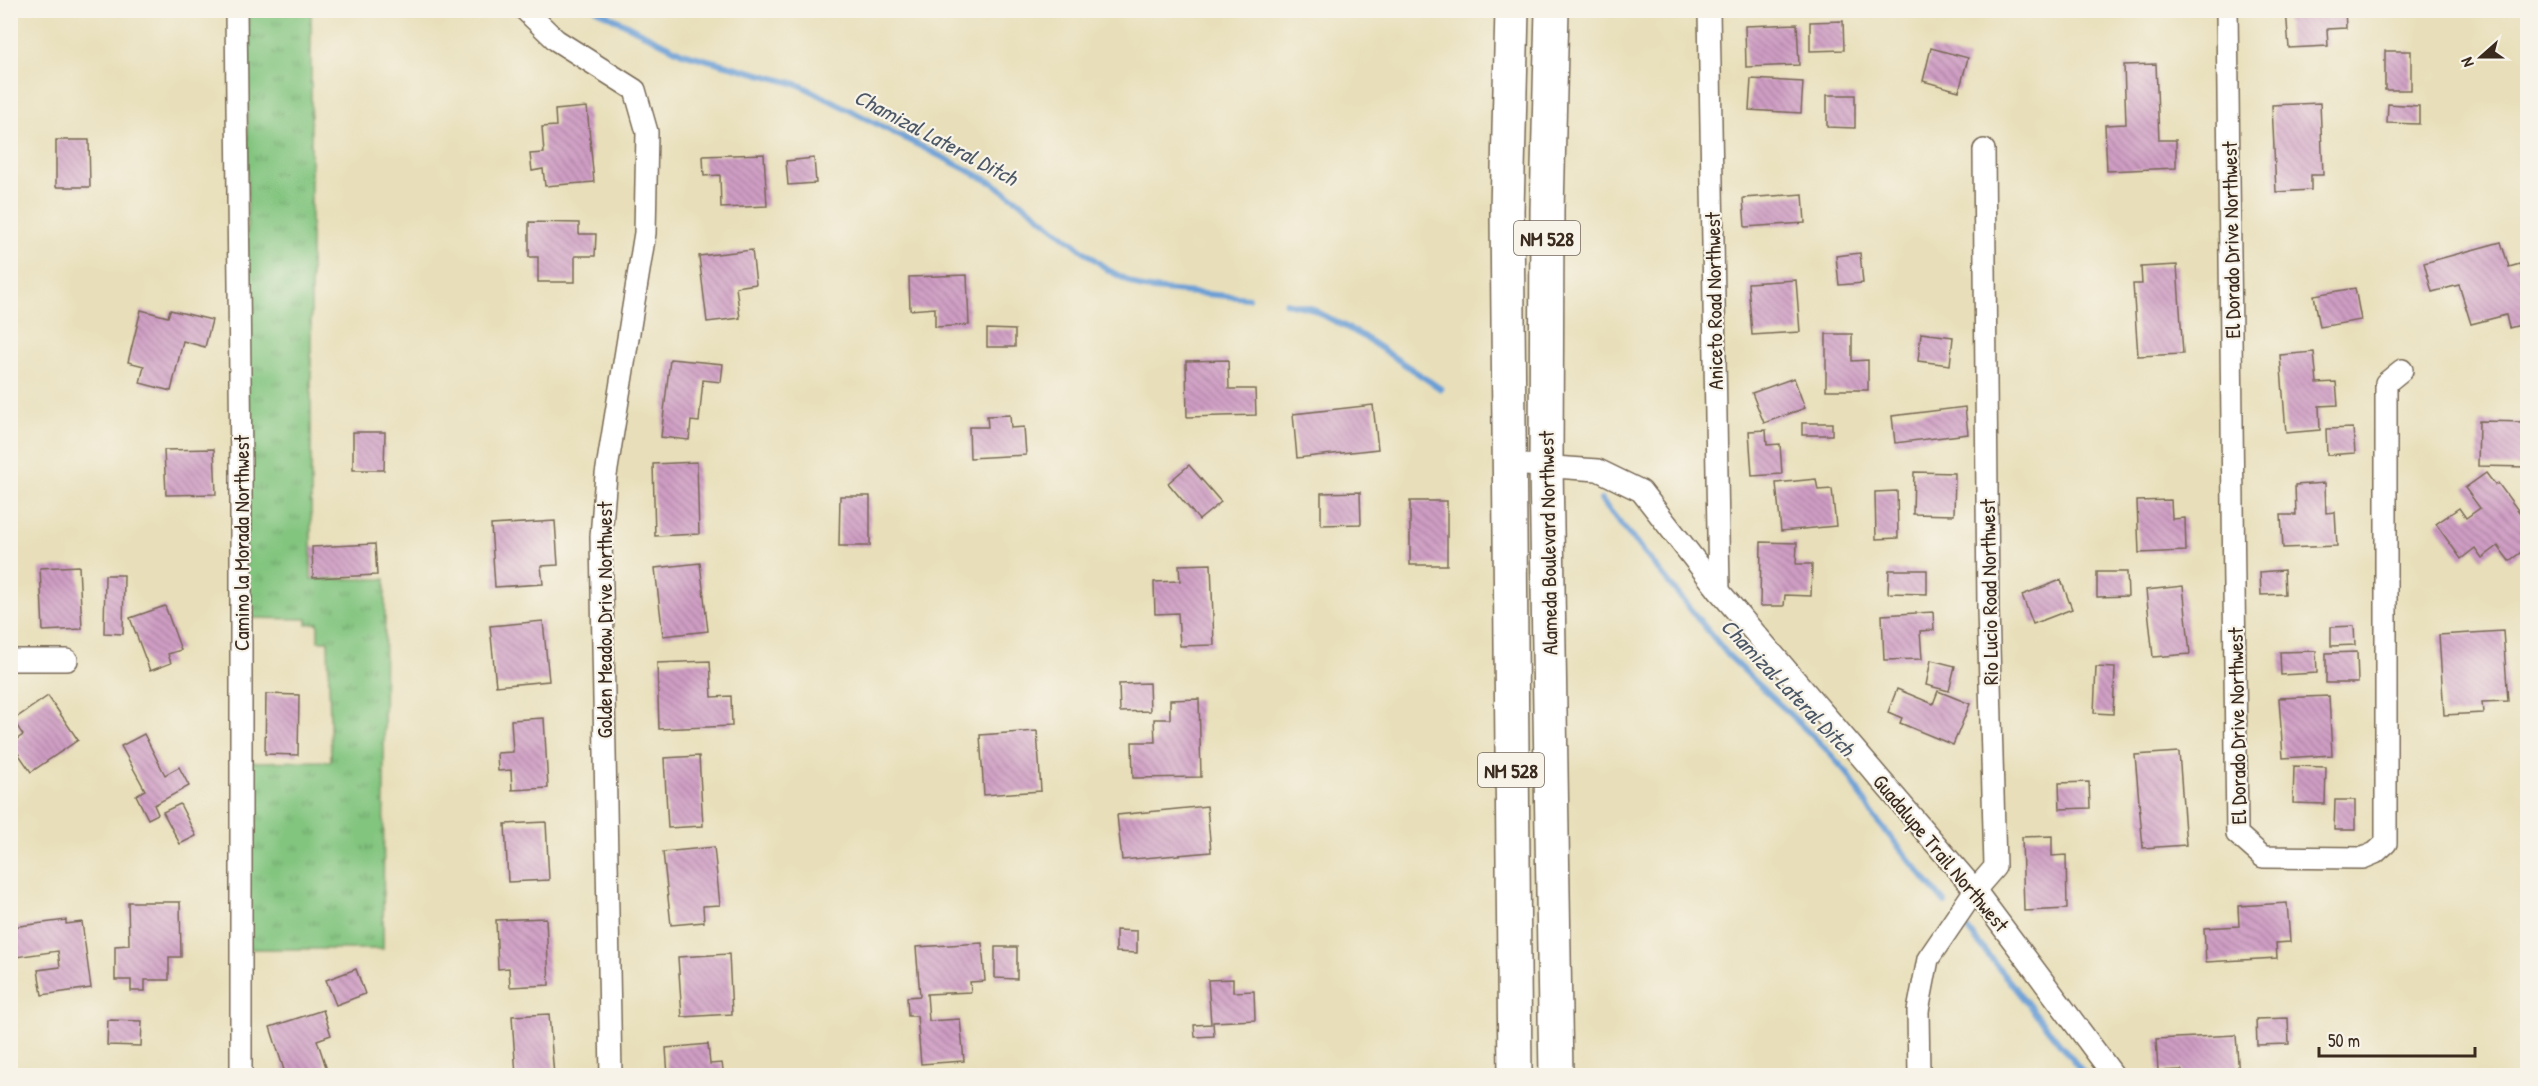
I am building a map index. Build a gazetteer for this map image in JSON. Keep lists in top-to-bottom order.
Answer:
{
  "streets": {
    "main road": ["NM 528", "Alameda Boulevard Northwest"],
    "street": [
      "El Dorado Drive Northwest",
      "Aniceto Road Northwest",
      "Camino la Morada Northwest",
      "Rio Lucio Road Northwest",
      "Golden Meadow Drive Northwest",
      "Guadalupe Trail Northwest"
    ]
  },
  "crossings": [
    ["Aniceto Road Northwest", "Guadalupe Trail Northwest"],
    ["Alameda Boulevard Northwest", "Guadalupe Trail Northwest"],
    ["Rio Lucio Road Northwest", "Guadalupe Trail Northwest"]
  ],
  "water": ["Chamizal Lateral Ditch"],
  "scale_bar": "50 m",
  "north": "left"
}
